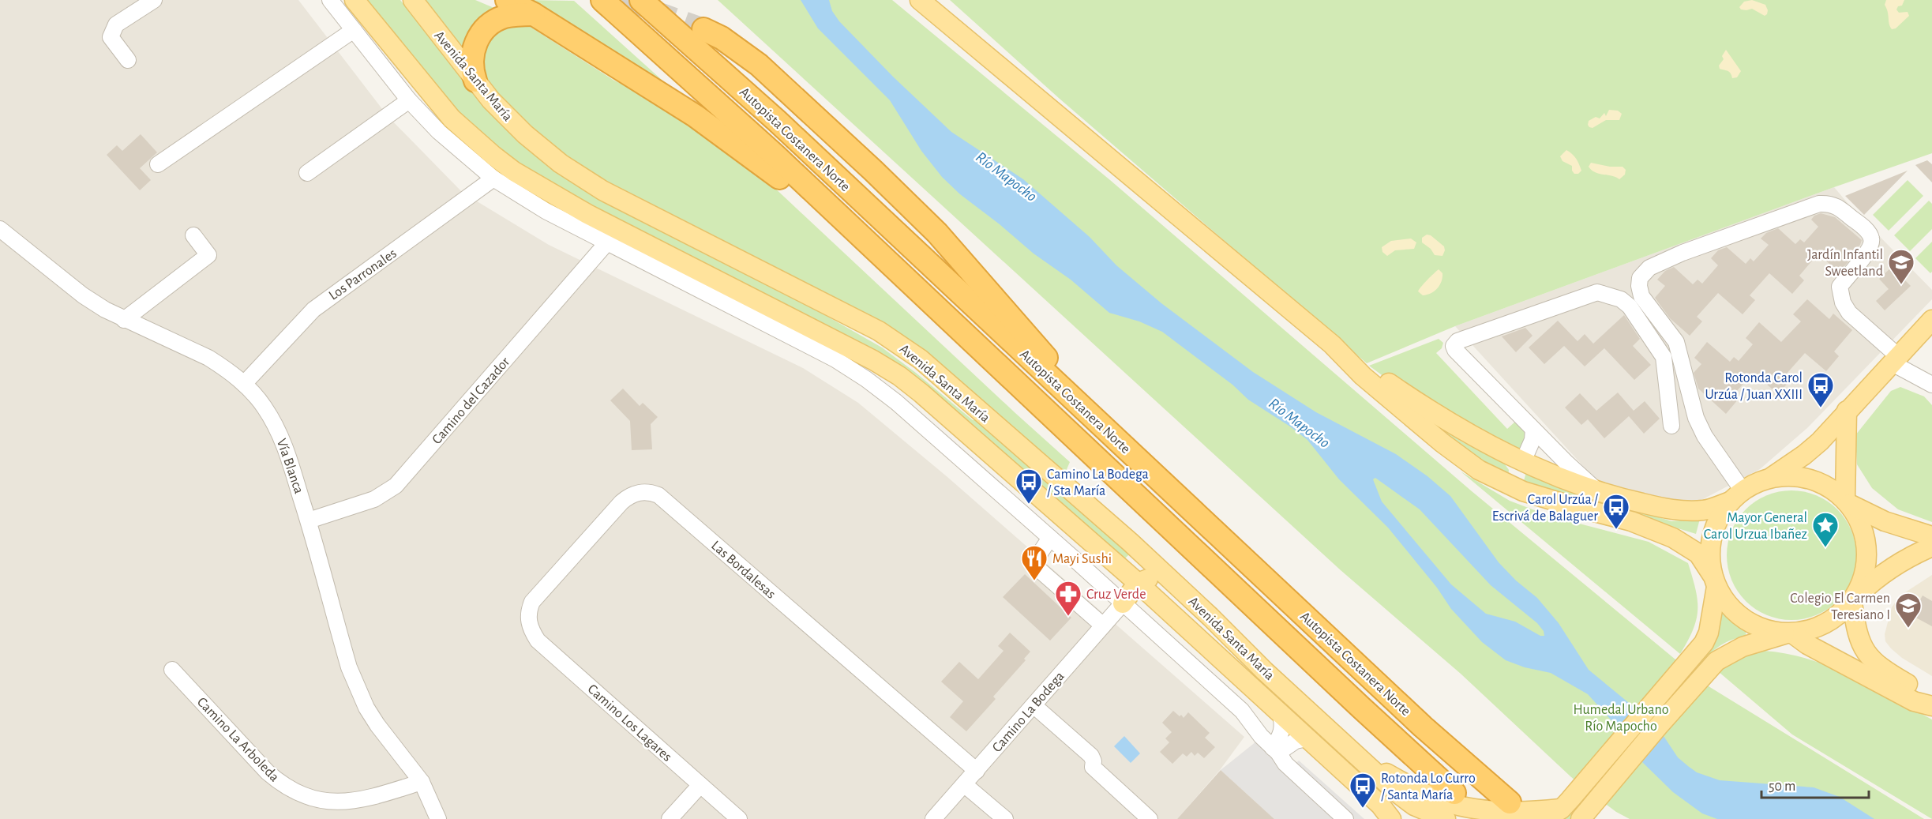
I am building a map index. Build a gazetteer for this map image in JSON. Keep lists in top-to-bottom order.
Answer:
{
  "streets": {
    "highway": ["Autopista Costanera Norte"],
    "main road": ["Avenida Santa María"],
    "street": [
      "Los Parronales",
      "Camino del Cazador",
      "Vía Blanca",
      "Las Bordalesas",
      "Camino La Bodega",
      "Camino Los Lagares",
      "Camino La Arboleda"
    ]
  },
  "crossings": [
    ["Los Parronales", "Vía Blanca"],
    ["Camino del Cazador", "Vía Blanca"],
    ["Vía Blanca", "Camino La Arboleda"],
    ["Las Bordalesas", "Camino La Bodega"],
    ["Las Bordalesas", "Camino Los Lagares"]
  ],
  "water": ["Río Mapocho"],
  "parks": ["Humedal Urbano Río Mapocho"],
  "places": {
    "school or university": ["Jardín Infantil Sweetland", "Colegio El Carmen Teresiano I"],
    "bus stop": [
      "Rotonda Carol Urzúa / Juan XXIII",
      "Camino La Bodega / Sta María",
      "Carol Urzúa / Escrivá de Balaguer",
      "Rotonda Lo Curro / Santa María"
    ],
    "place": ["Mayor General Carol Urzua Ibañez"],
    "restaurant": ["Mayi Sushi"],
    "pharmacy": ["Cruz Verde"]
  },
  "scale_bar": "50 m"
}
